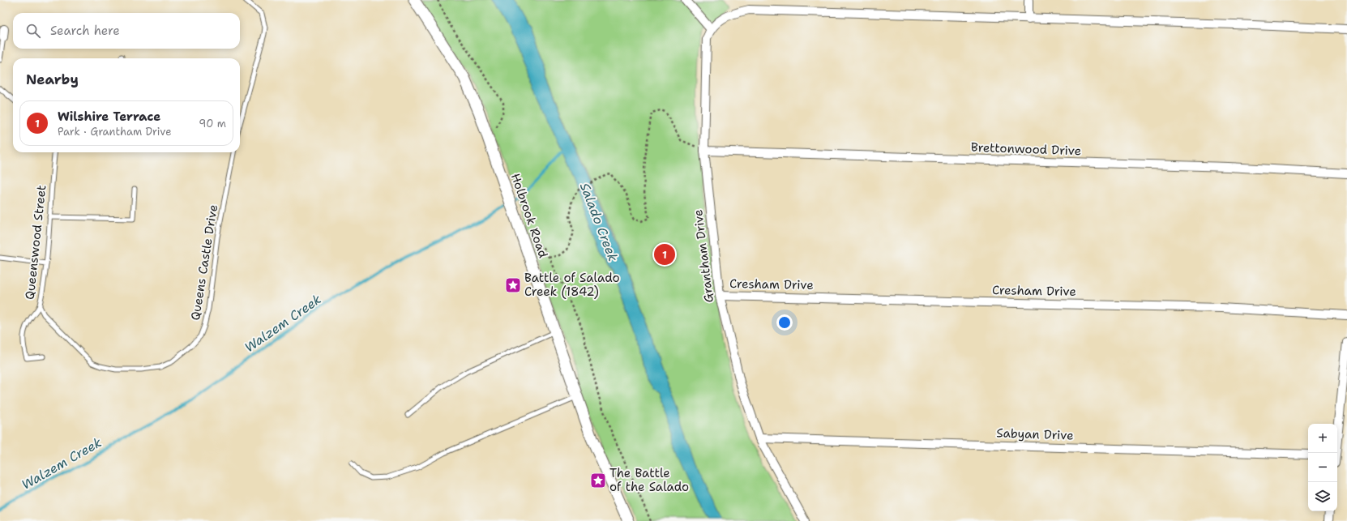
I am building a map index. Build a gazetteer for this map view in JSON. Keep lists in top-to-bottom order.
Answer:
{
  "streets": {
    "street": [
      "Brettonwood Drive",
      "Holbrook Road",
      "Grantham Drive",
      "Cresham Drive",
      "Sabyan Drive"
    ],
    "lane": ["Queenswood Street", "Queens Castle Drive"]
  },
  "crossings": [
    ["Brettonwood Drive", "Grantham Drive"],
    ["Queenswood Street", "Queens Castle Drive"],
    ["Grantham Drive", "Cresham Drive"],
    ["Grantham Drive", "Sabyan Drive"]
  ],
  "water": ["Salado Creek", "Walzem Creek"],
  "places": {
    "place": ["Battle of Salado Creek (1842)", "The Battle of the Salado"]
  },
  "page": {
    "search": "Search here",
    "heading": "Nearby",
    "list": [
      {
        "mark": "1",
        "name": "Wilshire Terrace",
        "note": "Park · Grantham Drive",
        "value": "90 m"
      }
    ],
    "pins": "1",
    "map_buttons": ["+", "−"]
  }
}
